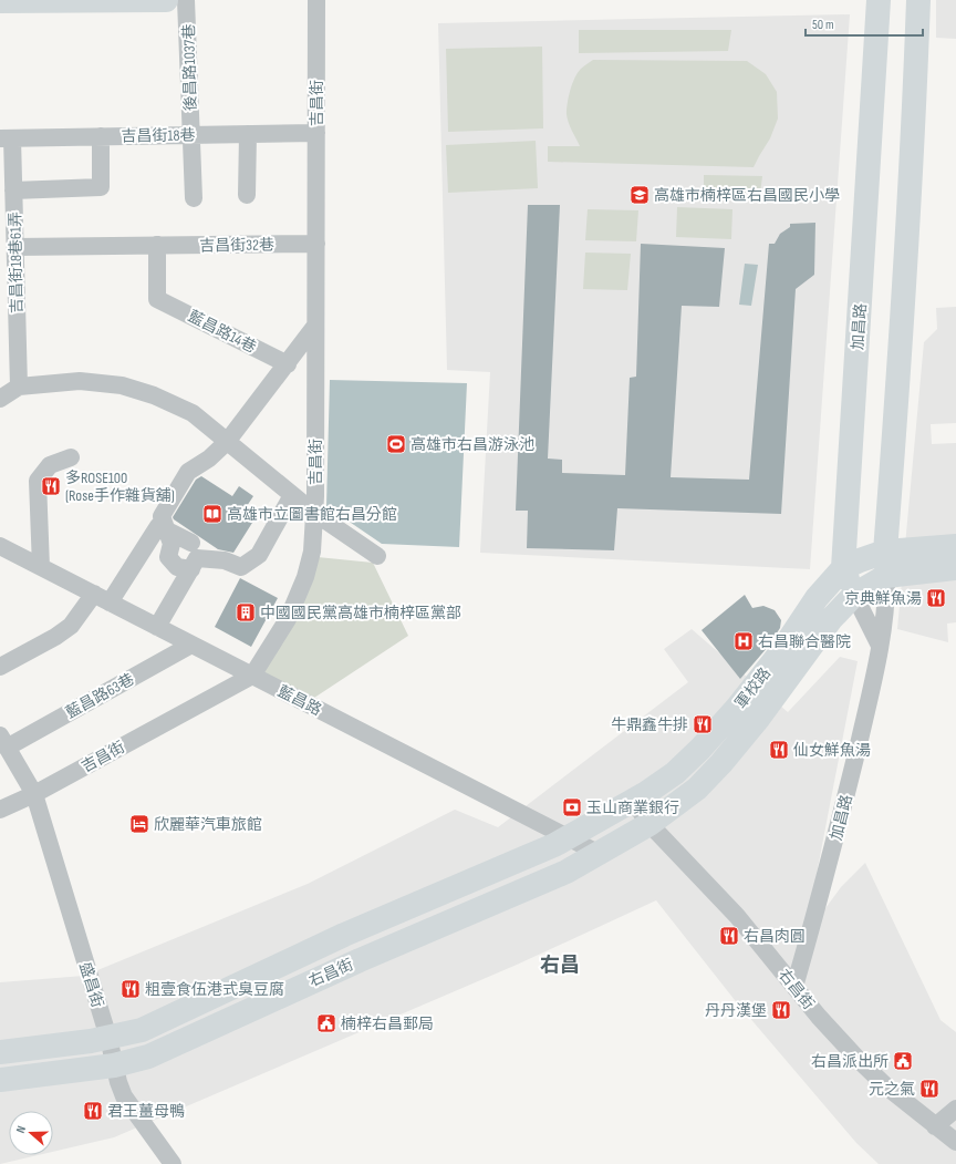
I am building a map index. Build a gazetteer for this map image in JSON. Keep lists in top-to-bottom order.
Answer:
{
  "streets": {
    "street": [
      "後昌路1037巷",
      "吉昌街",
      "吉昌街18巷",
      "吉昌街32巷",
      "吉昌街18巷61弄",
      "加昌路",
      "藍昌路14巷",
      "軍校路",
      "藍昌路63巷",
      "藍昌路",
      "右昌街",
      "盛昌街"
    ]
  },
  "crossings": [
    ["後昌路1037巷", "吉昌街18巷"],
    ["吉昌街", "吉昌街18巷"],
    ["吉昌街", "吉昌街32巷"],
    ["吉昌街", "藍昌路"],
    ["吉昌街", "盛昌街"],
    ["吉昌街18巷", "吉昌街18巷61弄"],
    ["吉昌街32巷", "吉昌街18巷61弄"],
    ["吉昌街32巷", "藍昌路14巷"],
    ["加昌路", "軍校路"],
    ["加昌路", "右昌街"],
    ["軍校路", "藍昌路"],
    ["軍校路", "右昌街"],
    ["藍昌路63巷", "藍昌路"],
    ["藍昌路63巷", "盛昌街"],
    ["藍昌路", "右昌街"],
    ["右昌街", "盛昌街"]
  ],
  "districts": ["右昌"],
  "places": {
    "school or university": ["高雄市楠梓區右昌國民小學"],
    "sports": ["高雄市右昌游泳池"],
    "restaurant": [
      "多ROSE100 (Rose手作雜貨舖)",
      "京典鮮魚湯",
      "牛鼎鑫牛排",
      "仙女鮮魚湯",
      "右昌肉圓",
      "粗壹食伍港式臭豆腐",
      "丹丹漢堡",
      "元之氣",
      "君王薑母鴨"
    ],
    "library": ["高雄市立圖書館右昌分館"],
    "building": ["中國國民黨高雄市楠梓區黨部"],
    "hospital": ["右昌聯合醫院"],
    "bank": ["玉山商業銀行"],
    "hotel": ["欣麗華汽車旅館"],
    "public building": ["楠梓右昌郵局", "右昌派出所"]
  },
  "scale_bar": "50 m",
  "north": "left"
}
